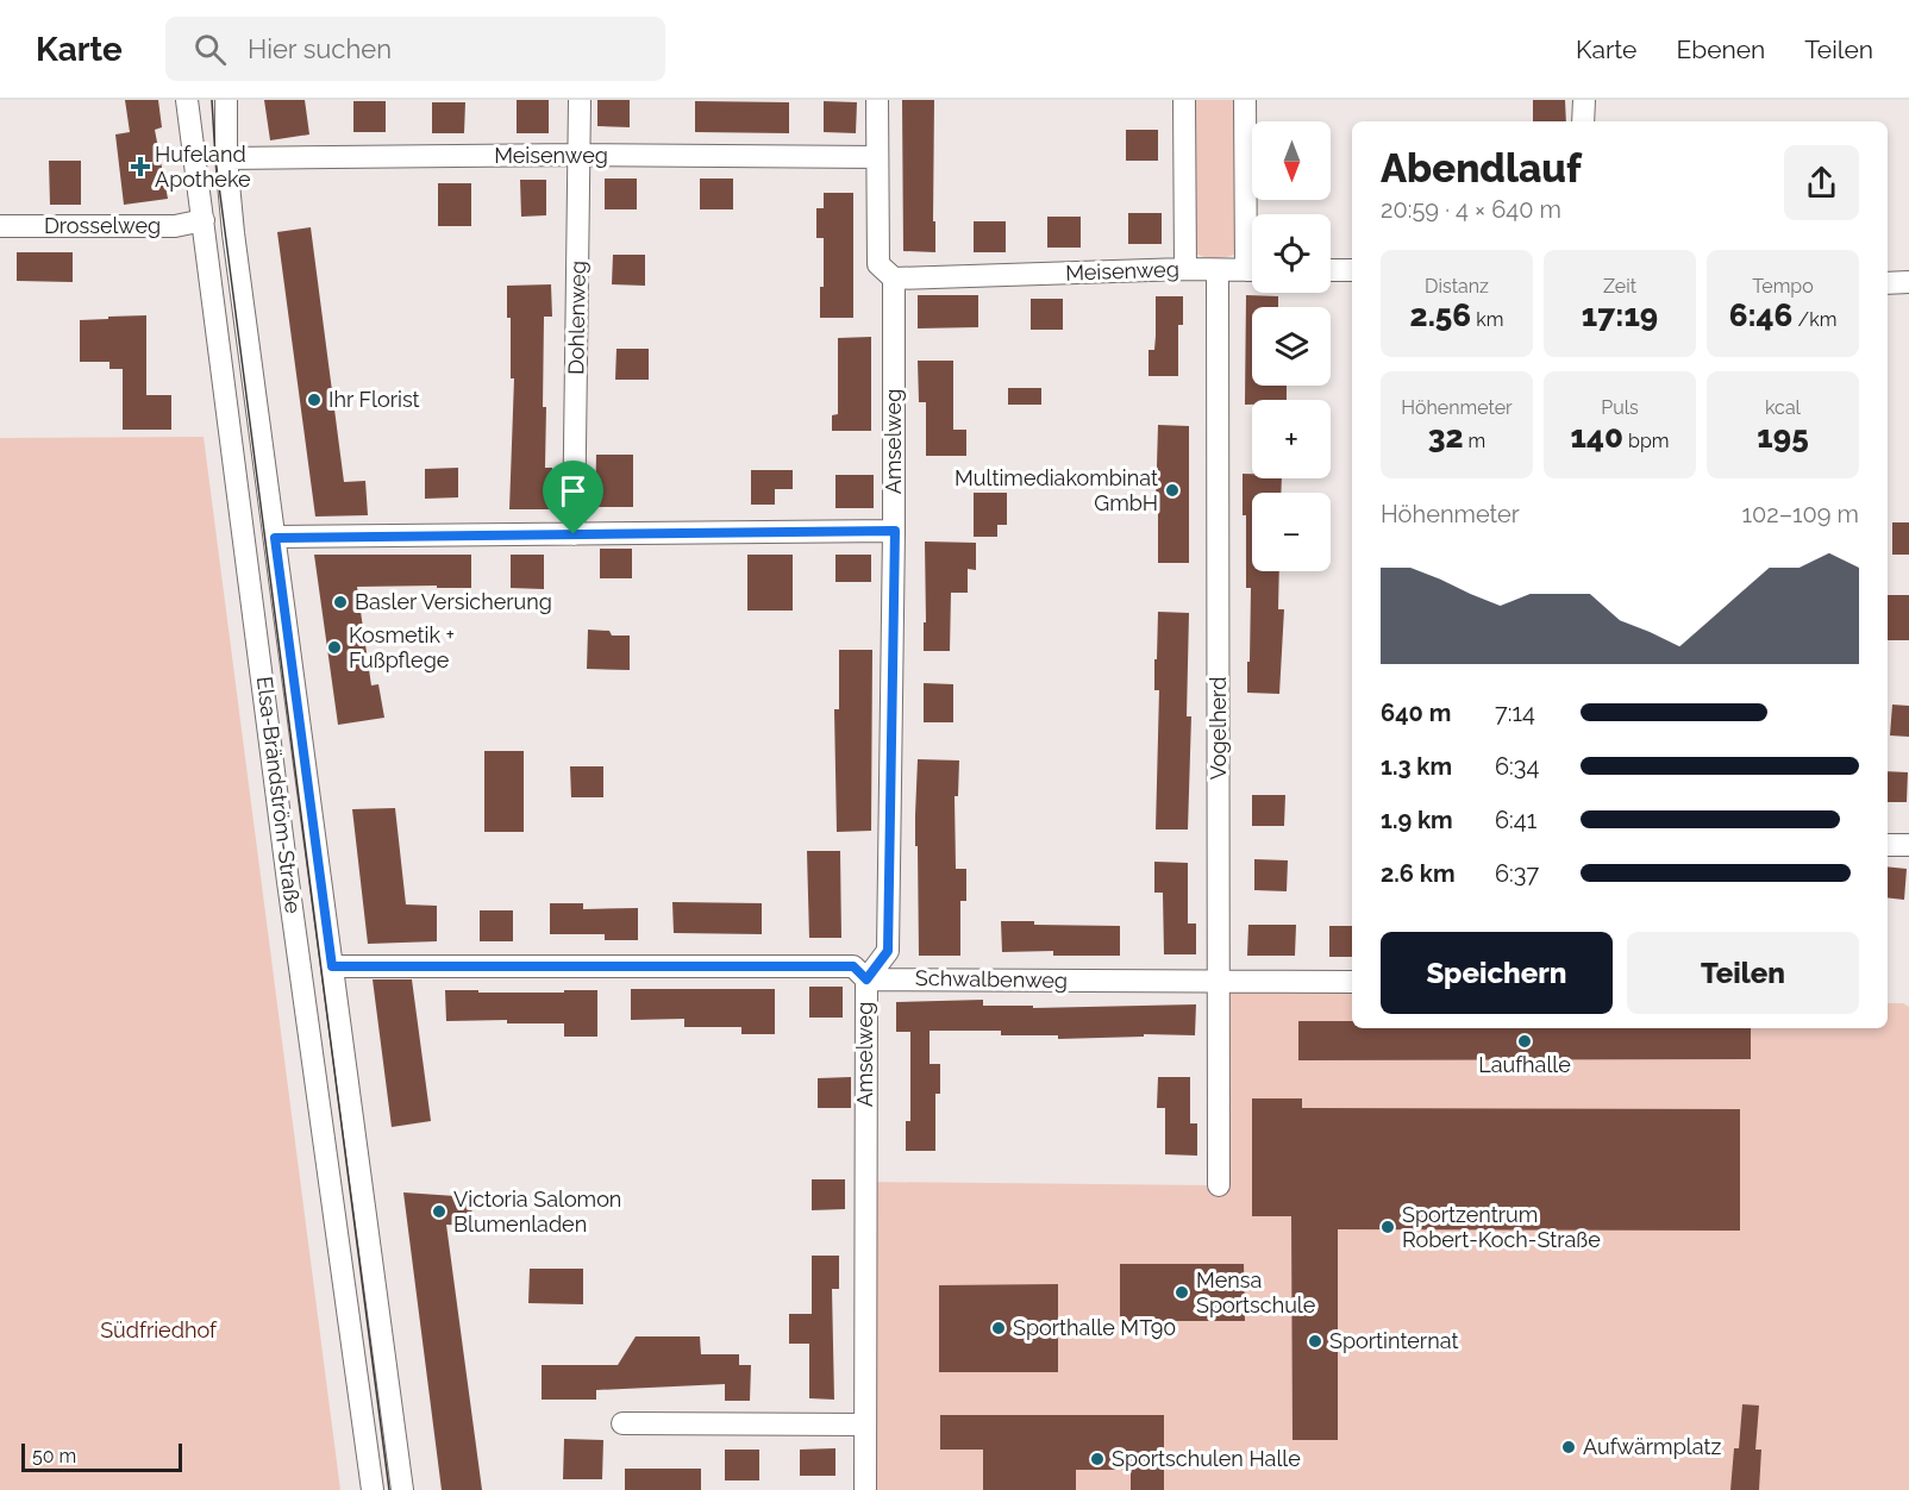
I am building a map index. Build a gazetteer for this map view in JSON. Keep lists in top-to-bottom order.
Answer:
{
  "streets": {
    "street": [
      "Meisenweg",
      "Drosselweg",
      "Dohlenweg",
      "Amselweg",
      "Vogelherd",
      "Elsa-Brändström-Straße",
      "Schwalbenweg"
    ]
  },
  "crossings": [
    ["Meisenweg", "Dohlenweg"],
    ["Meisenweg", "Amselweg"],
    ["Meisenweg", "Vogelherd"],
    ["Meisenweg", "Elsa-Brändström-Straße"],
    ["Drosselweg", "Elsa-Brändström-Straße"],
    ["Amselweg", "Schwalbenweg"],
    ["Vogelherd", "Schwalbenweg"],
    ["Elsa-Brändström-Straße", "Schwalbenweg"]
  ],
  "parks": ["Südfriedhof"],
  "places": {
    "health": ["Hufeland Apotheke"],
    "other": [
      "Ihr Florist",
      "Multimediakombinat GmbH",
      "Basler Versicherung",
      "Kosmetik + Fußpflege",
      "Laufhalle",
      "Victoria Salomon Blumenladen",
      "Sportzentrum Robert-Koch-Straße",
      "Mensa Sportschule",
      "Sporthalle MT90",
      "Sportinternat",
      "Aufwärmplatz",
      "Sportschulen Halle"
    ]
  },
  "scale_bar": "50 m",
  "north": "bottom",
  "page": {
    "header": "Karte",
    "search": "Hier suchen",
    "nav": ["Karte", "Ebenen", "Teilen"],
    "map_buttons": ["+", "−"],
    "heading": ["Abendlauf", "20:59 · 4 × 640 m"],
    "stats": [
      ["Distanz", "2.56 km"],
      ["Zeit", "17:19"],
      ["Tempo", "6:46 /km"],
      ["Höhenmeter", "32 m"],
      ["Puls", "140 bpm"],
      ["kcal", "195"]
    ],
    "chart": ["Höhenmeter", "102–109 m"],
    "list": [
      {
        "name": "640 m",
        "note": "7:14"
      },
      {
        "name": "1.3 km",
        "note": "6:34"
      },
      {
        "name": "1.9 km",
        "note": "6:41"
      },
      {
        "name": "2.6 km",
        "note": "6:37"
      }
    ],
    "buttons": ["Speichern", "Teilen"],
    "scale": "50 m"
  }
}
